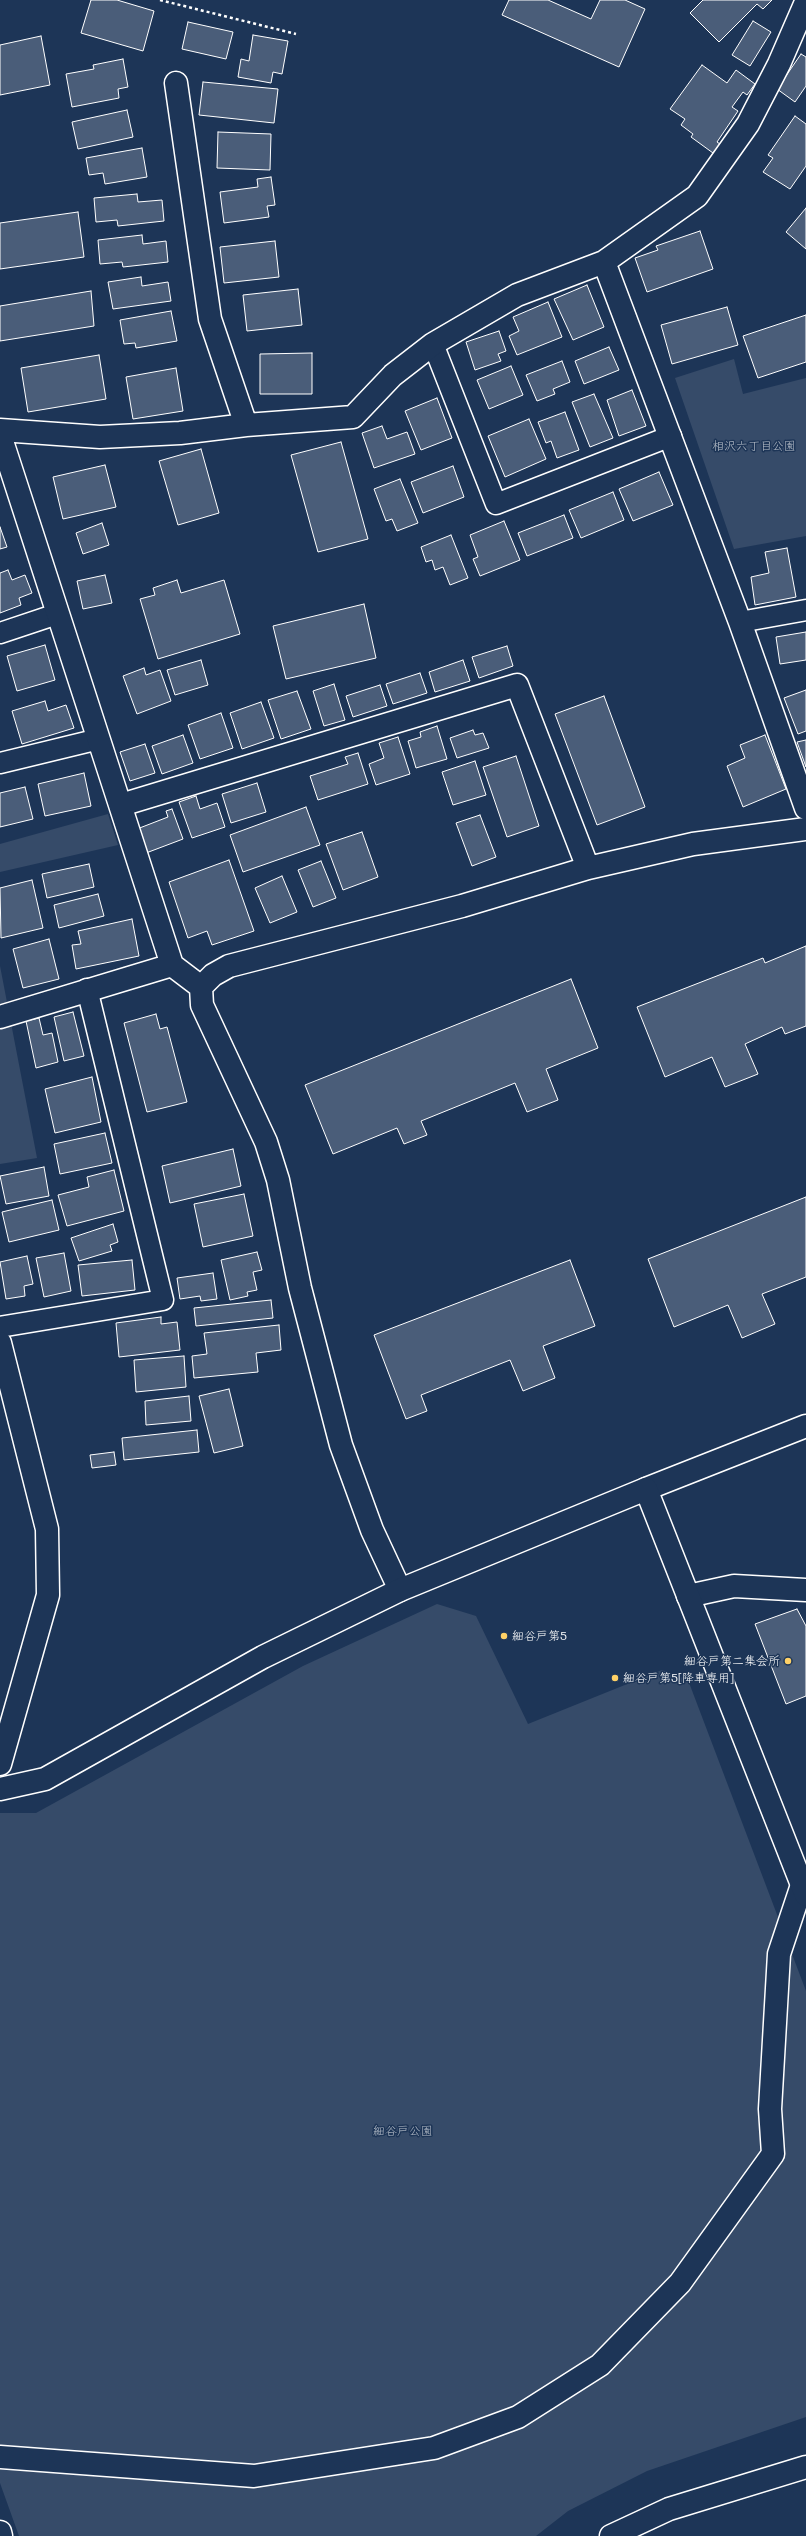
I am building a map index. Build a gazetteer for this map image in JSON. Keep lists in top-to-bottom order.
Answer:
{
  "parks": ["相沢六丁目公園", "細谷戸公園"],
  "places": ["細谷戸第5", "細谷戸第二集会所", "細谷戸第5[降車専用]"]
}
